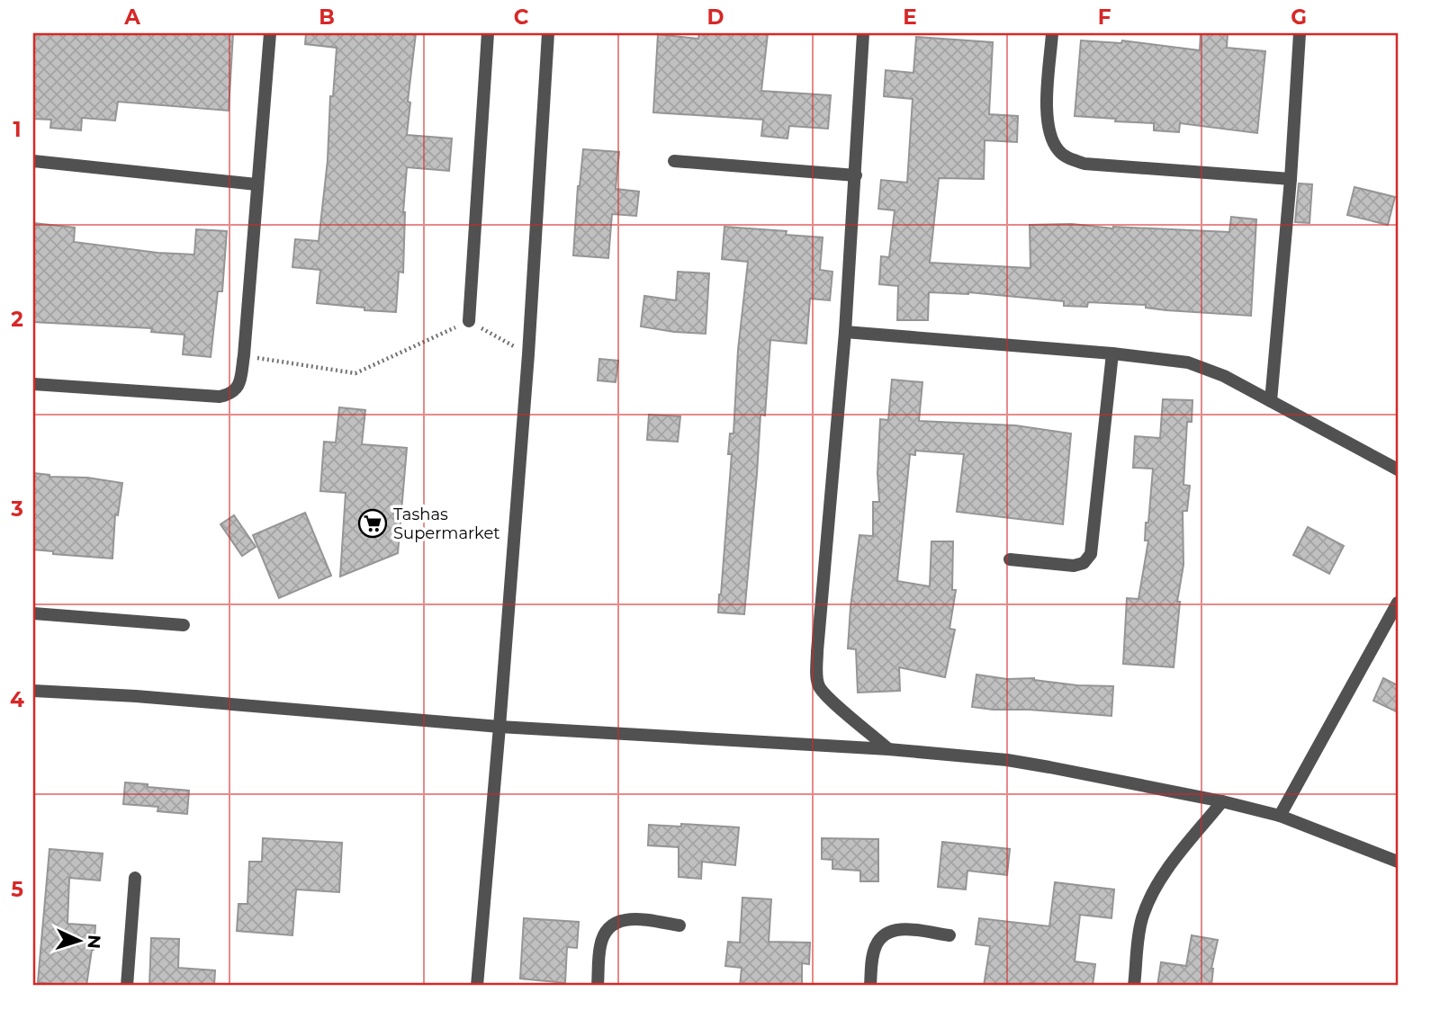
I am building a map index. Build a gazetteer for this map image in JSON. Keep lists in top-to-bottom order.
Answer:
{
  "places": {
    "supermarket": ["Tashas Supermarket"]
  },
  "north": "right",
  "grid": {
    "columns": [
      "A",
      "B",
      "C",
      "D",
      "E",
      "F",
      "G"
    ],
    "rows": [
      "1",
      "2",
      "3",
      "4",
      "5"
    ]
  }
}
